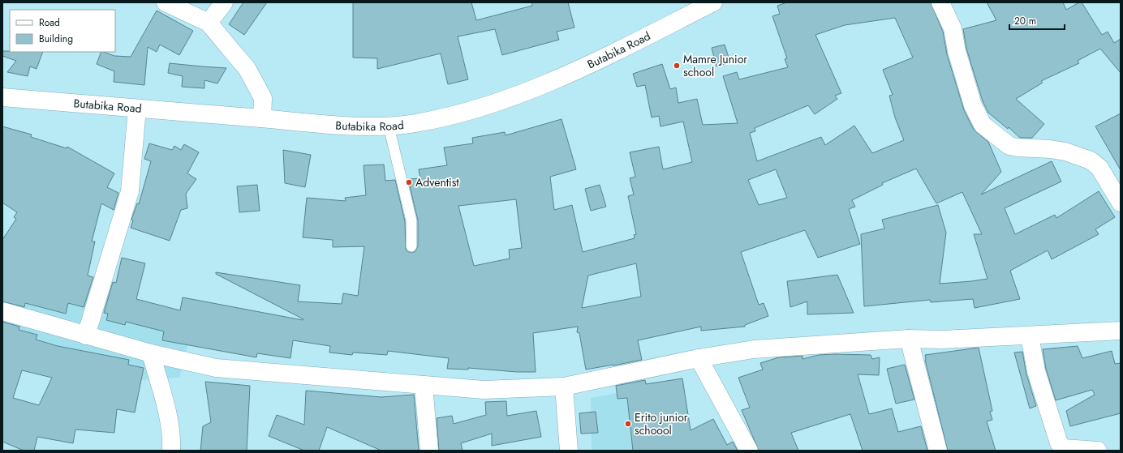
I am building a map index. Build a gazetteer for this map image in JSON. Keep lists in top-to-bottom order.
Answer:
{
  "streets": {
    "street": ["Butabika Road"]
  },
  "places": ["Mamre Junior school", "Adventist", "Erito junior schoool"],
  "legend": ["Road", "Building"],
  "scale_bar": "20 m"
}
